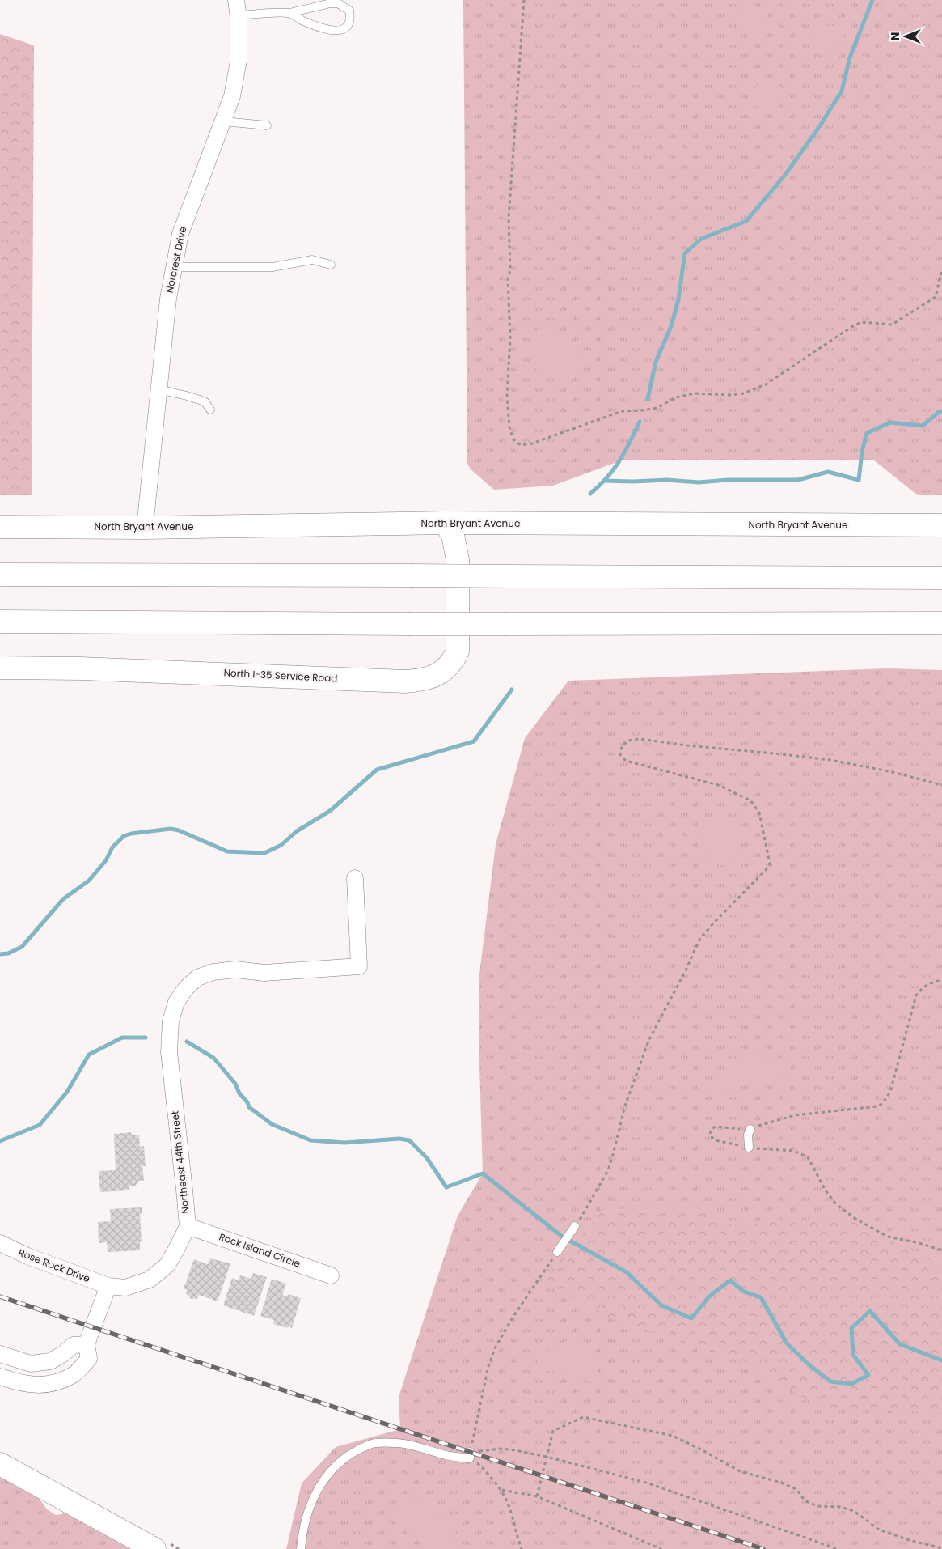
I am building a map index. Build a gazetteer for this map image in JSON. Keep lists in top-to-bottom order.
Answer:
{
  "streets": {
    "main road": ["North Bryant Avenue", "North I-35 Service Road"],
    "street": [
      "Norcrest Drive",
      "Northeast 44th Street",
      "Rock Island Circle",
      "Rose Rock Drive"
    ]
  },
  "crossings": [
    ["Norcrest Drive", "North Bryant Avenue"],
    ["North Bryant Avenue", "North I-35 Service Road"],
    ["Northeast 44th Street", "Rock Island Circle"],
    ["Northeast 44th Street", "Rose Rock Drive"]
  ],
  "north": "left"
}
